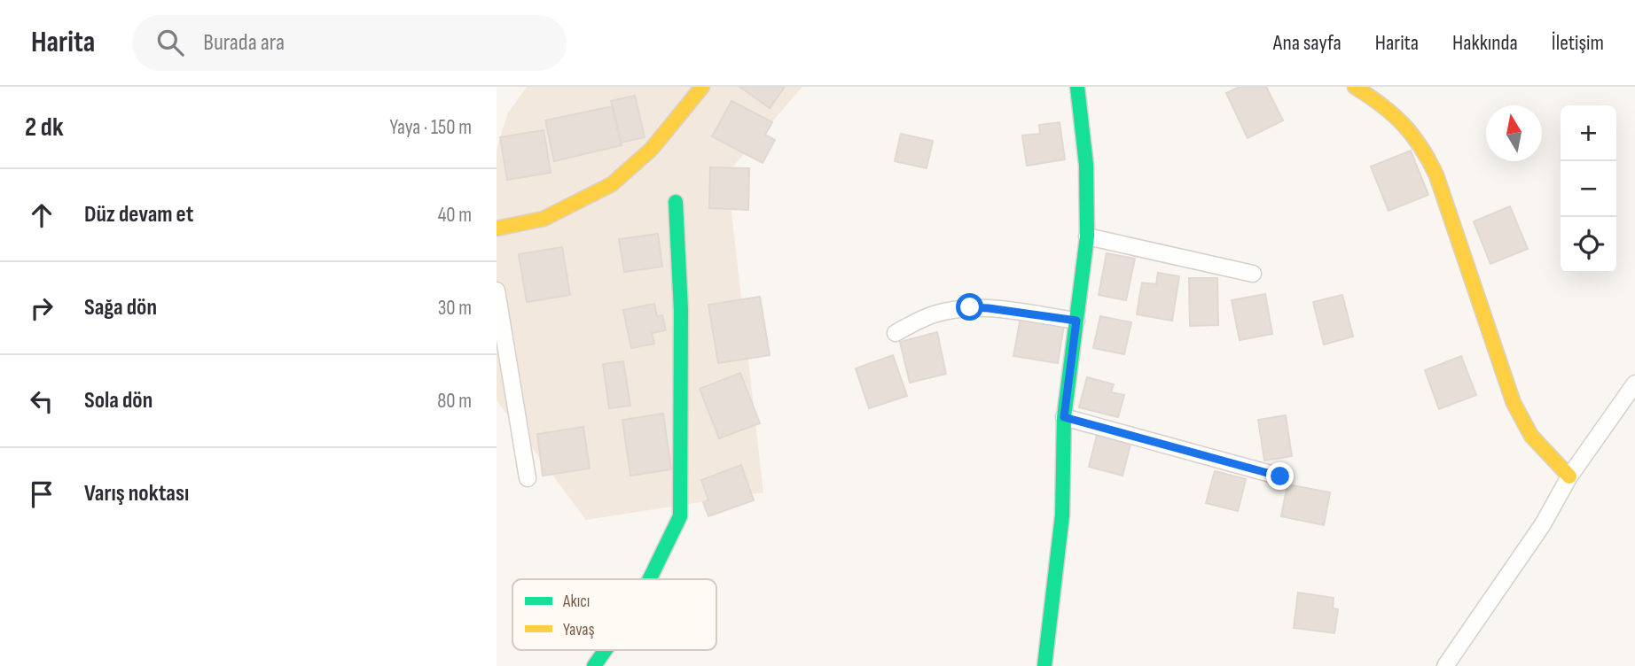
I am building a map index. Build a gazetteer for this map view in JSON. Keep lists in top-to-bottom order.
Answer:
{
  "legend": ["Akıcı", "Yavaş"],
  "north": "top",
  "page": {
    "header": "Harita",
    "search": "Burada ara",
    "nav": [
      "Ana sayfa",
      "Harita",
      "Hakkında",
      "İletişim"
    ],
    "heading": ["2 dk", "Yaya · 150 m"],
    "map_buttons": ["+", "−"],
    "list": [
      ["Düz devam et", "40 m"],
      ["Sağa dön", "30 m"],
      ["Sola dön", "80 m"],
      "Varış noktası"
    ]
  }
}
